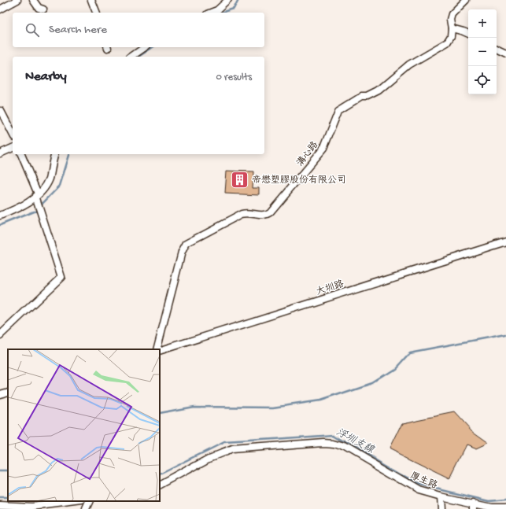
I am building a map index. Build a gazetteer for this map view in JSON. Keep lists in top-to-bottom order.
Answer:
{
  "streets": {
    "street": ["溝心路", "大圳路", "厚生路"]
  },
  "water": ["浮圳支線"],
  "places": {
    "building": ["帝懋塑膠股份有限公司"]
  },
  "page": {
    "map_buttons": ["+", "−"],
    "search": "Search here",
    "heading": ["Nearby", "0 results"]
  }
}
